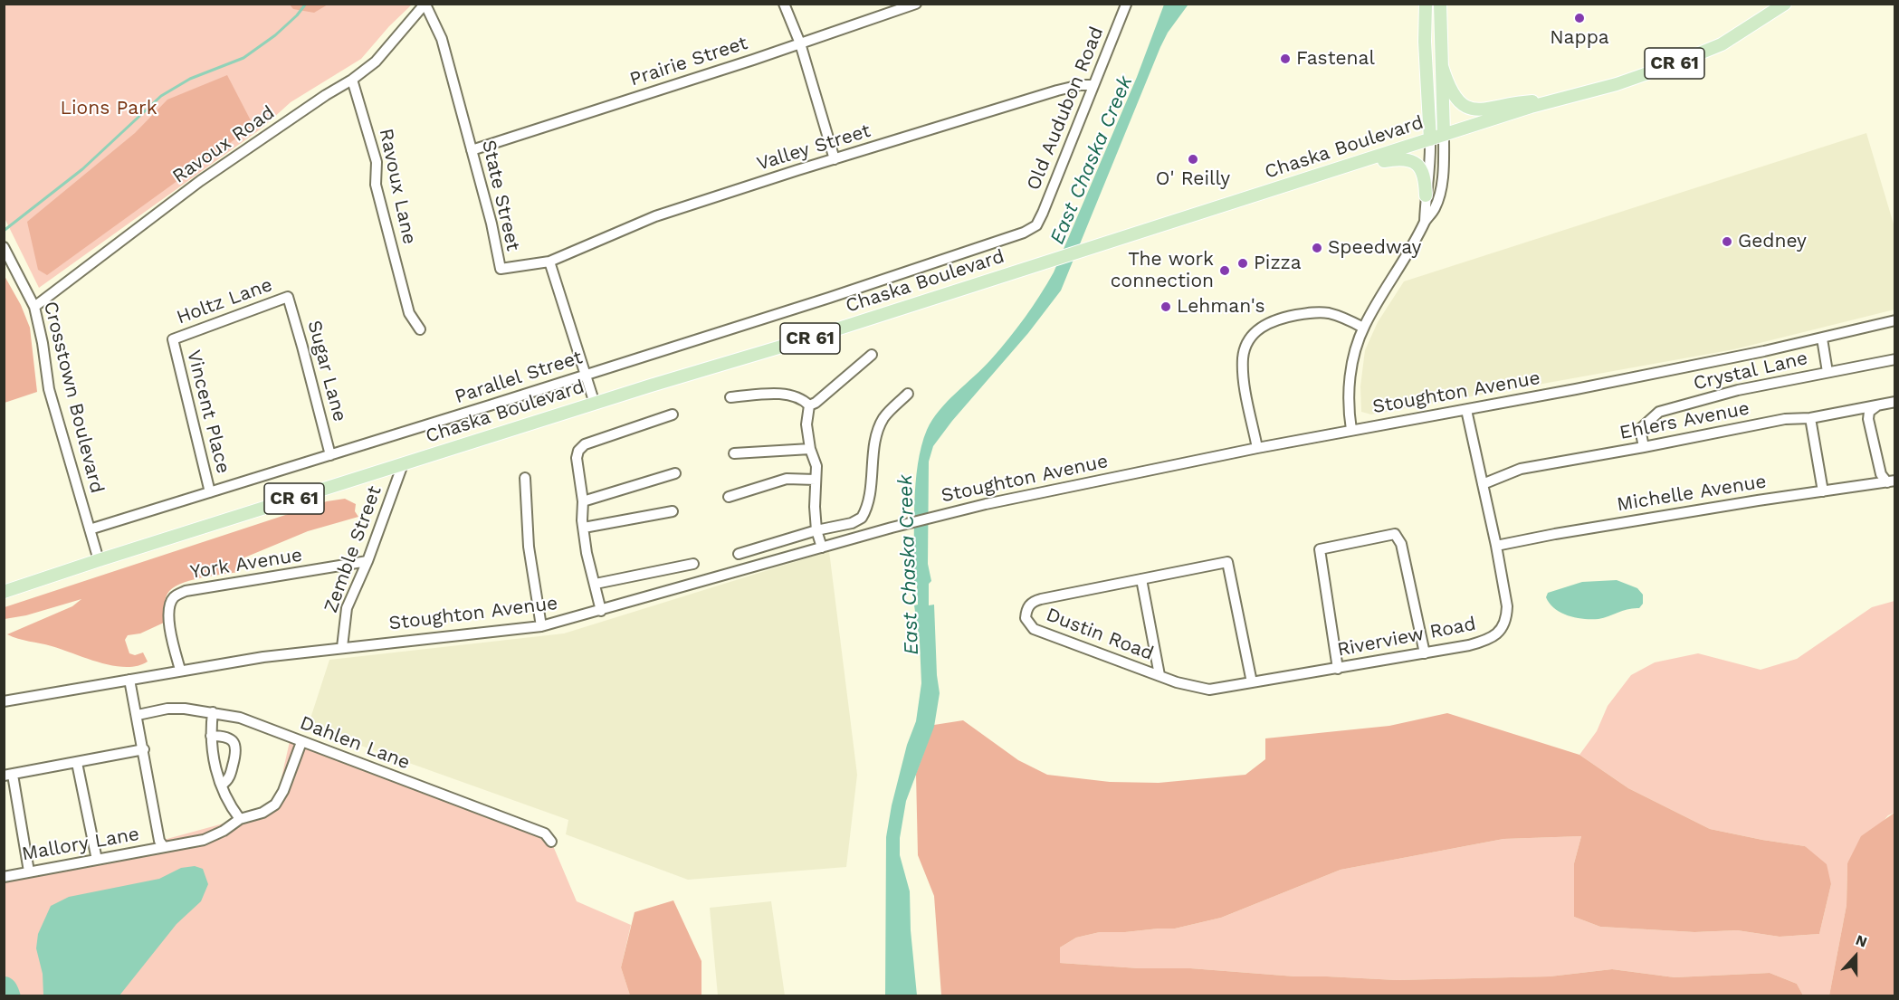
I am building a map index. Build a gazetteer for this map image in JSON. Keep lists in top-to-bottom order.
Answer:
{
  "streets": {
    "main road": ["CR 61", "Chaska Boulevard"],
    "street": [
      "Prairie Street",
      "Old Audubon Road",
      "Ravoux Road",
      "Valley Street",
      "Ravoux Lane",
      "State Street",
      "Holtz Lane",
      "Sugar Lane",
      "Crystal Lane",
      "Parallel Street",
      "Stoughton Avenue",
      "Crosstown Boulevard",
      "Vincent Place",
      "Ehlers Avenue",
      "Michelle Avenue",
      "Zemble Street",
      "York Avenue",
      "Dustin Road",
      "Riverview Road",
      "Dahlen Lane",
      "Mallory Lane"
    ]
  },
  "crossings": [
    ["Prairie Street", "State Street"],
    ["Old Audubon Road", "Valley Street"],
    ["Old Audubon Road", "Parallel Street"],
    ["Ravoux Road", "Ravoux Lane"],
    ["Ravoux Road", "State Street"],
    ["Ravoux Road", "Crosstown Boulevard"],
    ["Valley Street", "State Street"],
    ["Chaska Boulevard", "Crosstown Boulevard"],
    ["Chaska Boulevard", "Zemble Street"],
    ["Holtz Lane", "Sugar Lane"],
    ["Holtz Lane", "Vincent Place"],
    ["Sugar Lane", "Parallel Street"],
    ["Crystal Lane", "Ehlers Avenue"],
    ["Parallel Street", "Crosstown Boulevard"],
    ["Parallel Street", "Vincent Place"],
    ["Stoughton Avenue", "Zemble Street"],
    ["Stoughton Avenue", "York Avenue"],
    ["Stoughton Avenue", "Riverview Road"],
    ["Ehlers Avenue", "Riverview Road"],
    ["Michelle Avenue", "Riverview Road"],
    ["Zemble Street", "York Avenue"],
    ["Dustin Road", "Riverview Road"],
    ["Dahlen Lane", "Mallory Lane"]
  ],
  "water": ["East Chaska Creek"],
  "parks": ["Lions Park"],
  "places": [
    "Nappa",
    "Fastenal",
    "O' Reilly",
    "Gedney",
    "Speedway",
    "Pizza",
    "The work connection",
    "Lehman's"
  ],
  "north": "top"
}
